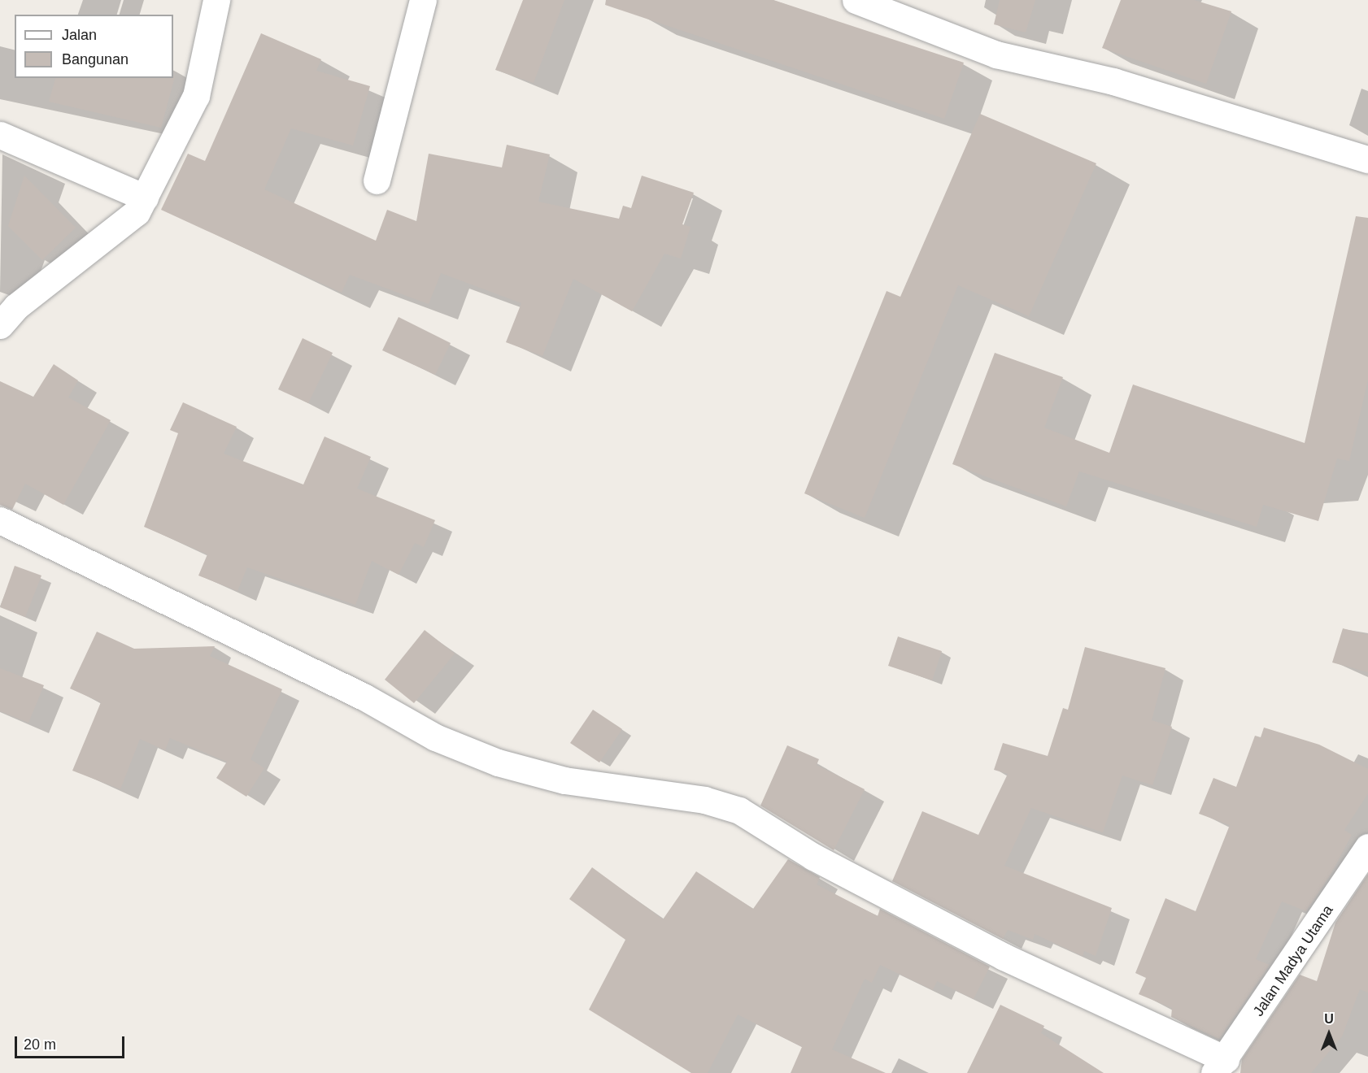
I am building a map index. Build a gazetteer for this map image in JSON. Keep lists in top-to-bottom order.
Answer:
{
  "streets": {
    "street": ["Jalan Madya Utama"]
  },
  "legend": ["Jalan", "Bangunan"],
  "scale_bar": "20 m",
  "north": "top"
}
